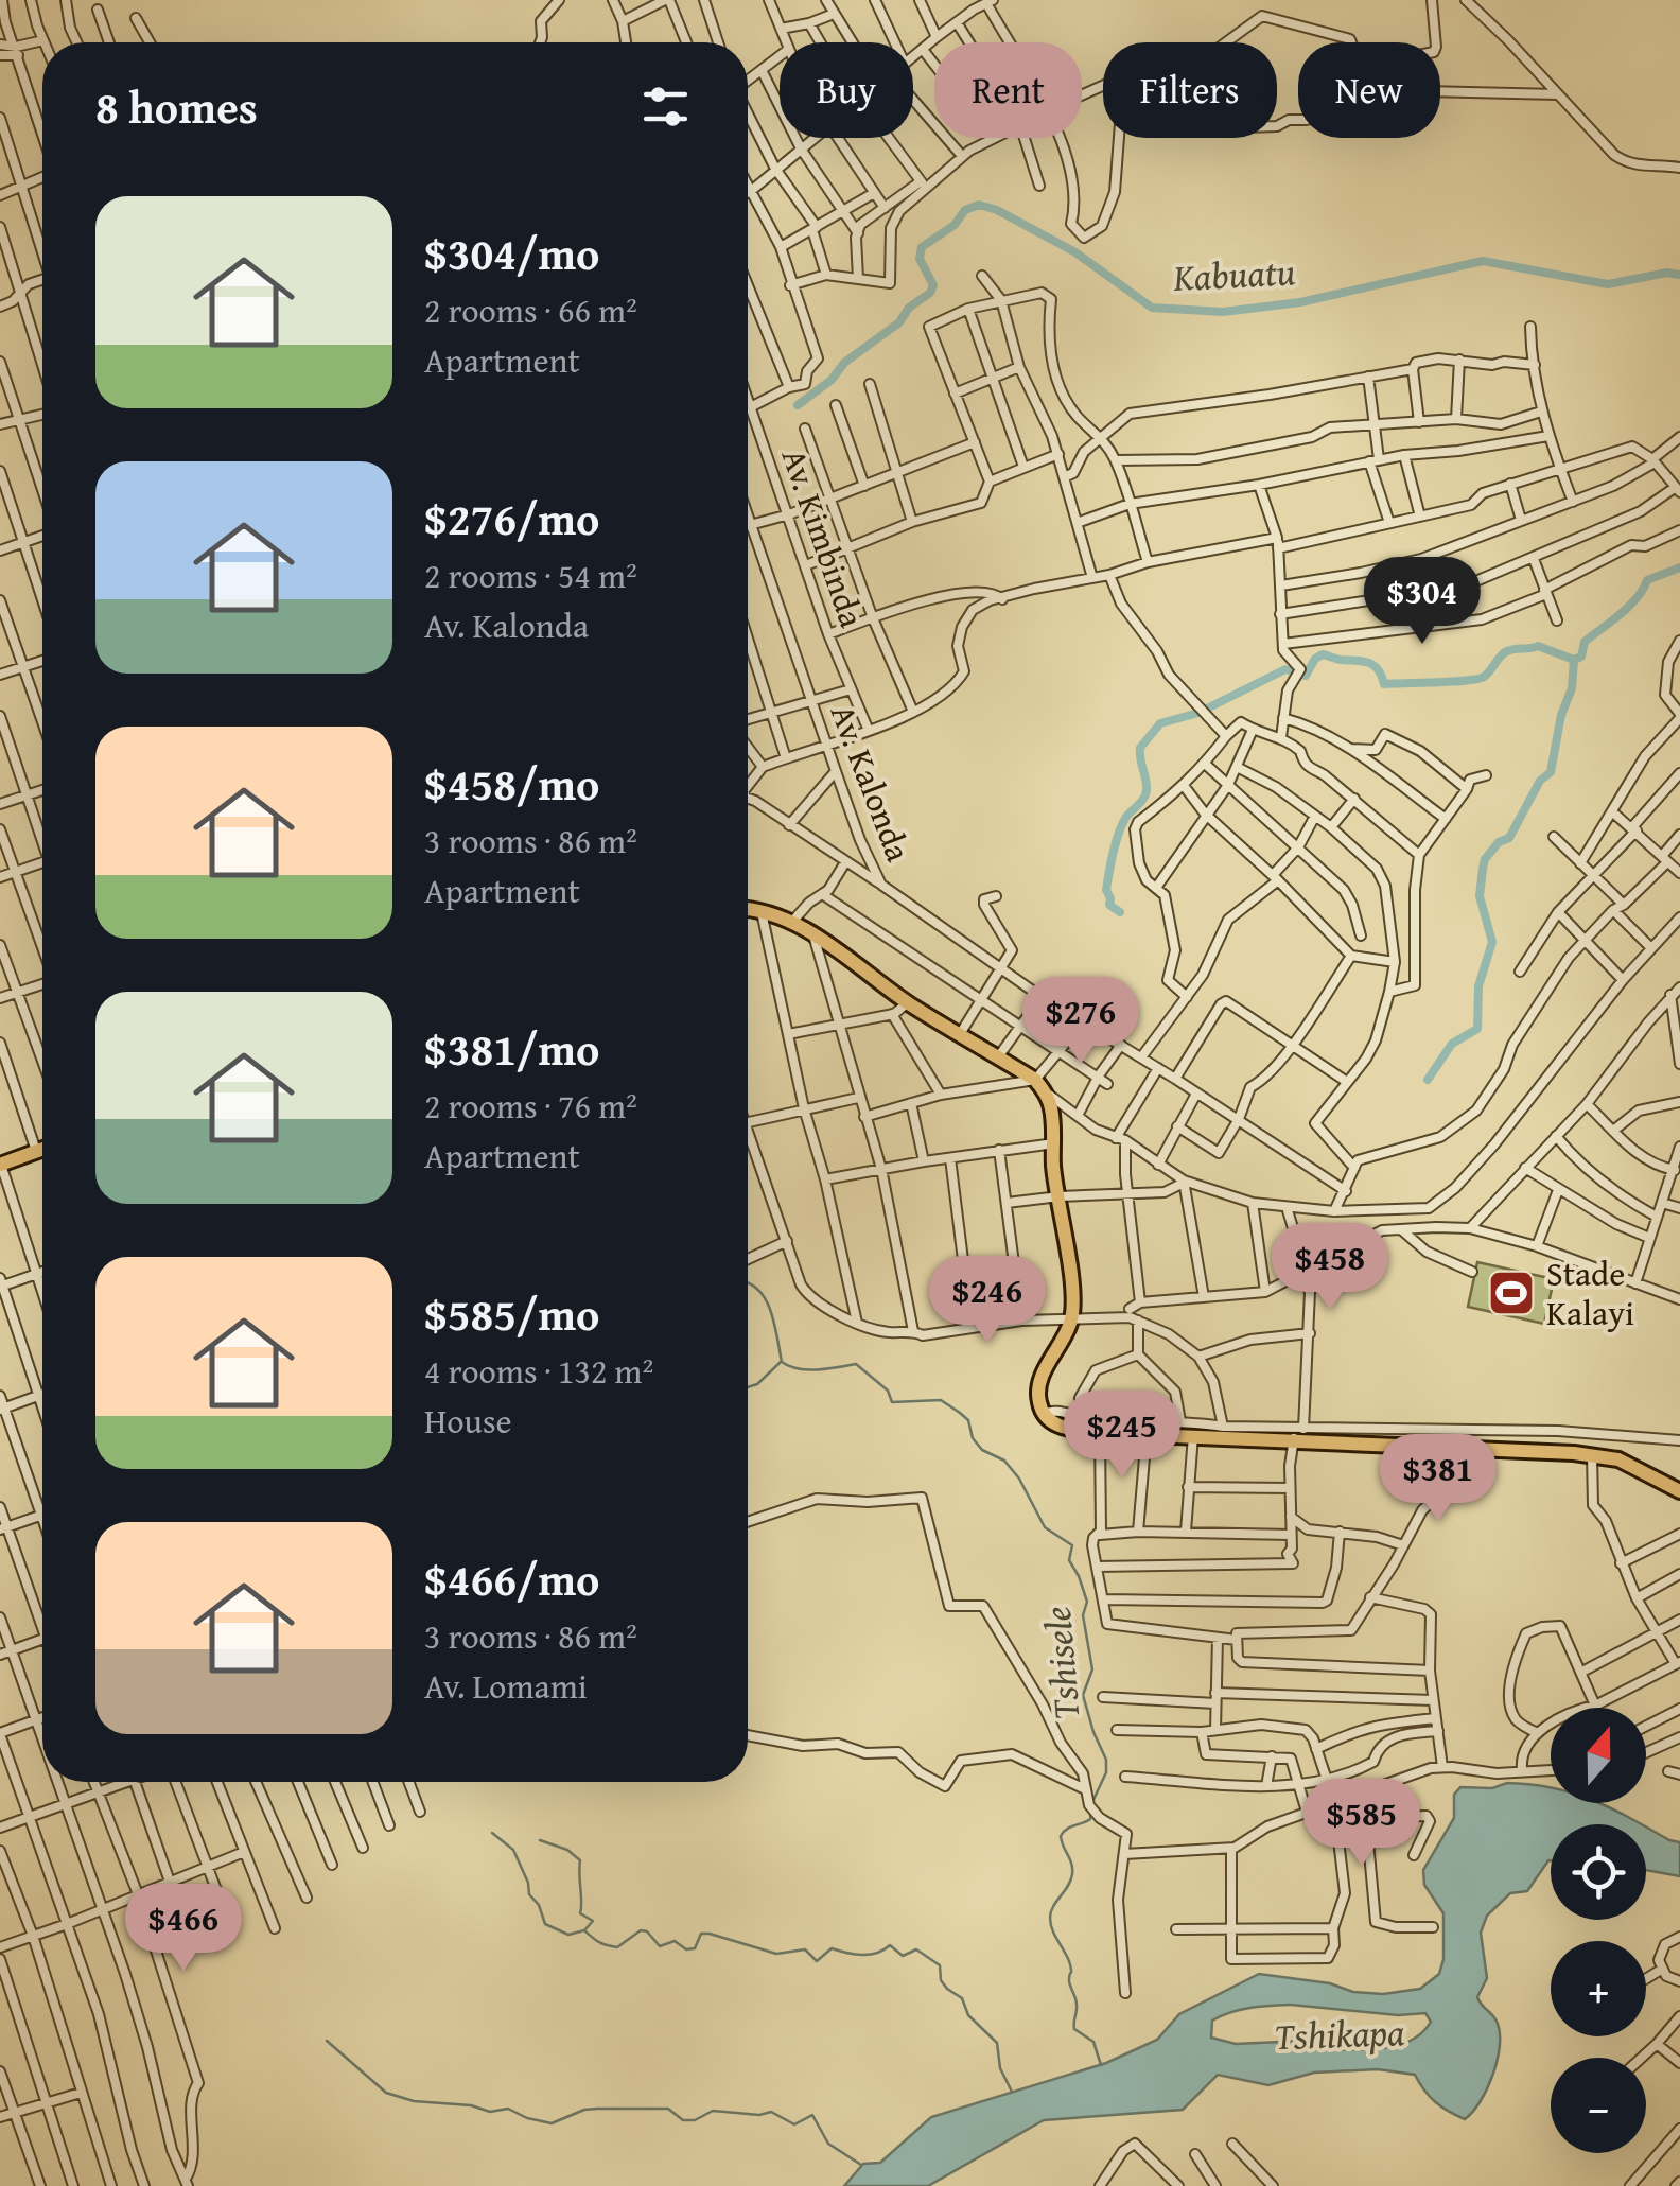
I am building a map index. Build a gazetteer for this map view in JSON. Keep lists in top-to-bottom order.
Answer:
{
  "streets": {
    "street": ["Av. Kimbinda", "Av. Kalonda"]
  },
  "water": ["Kabuatu", "Tshisele", "Tshikapa"],
  "places": {
    "sports": ["Stade Kalayi"]
  },
  "north": "top",
  "page": {
    "chip": [
      "Buy",
      "Rent",
      "Filters",
      "New"
    ],
    "heading": "8 homes",
    "list": [
      {
        "name": "$304/mo",
        "note": "2 rooms · 66 m² · Apartment"
      },
      {
        "name": "$276/mo",
        "note": "2 rooms · 54 m² · Av. Kalonda"
      },
      {
        "name": "$458/mo",
        "note": "3 rooms · 86 m² · Apartment"
      },
      {
        "name": "$381/mo",
        "note": "2 rooms · 76 m² · Apartment"
      },
      {
        "name": "$585/mo",
        "note": "4 rooms · 132 m² · House"
      },
      {
        "name": "$466/mo",
        "note": "3 rooms · 86 m² · Av. Lomami"
      }
    ],
    "price": [
      "$304",
      "$276",
      "$458",
      "$246",
      "$245",
      "$381",
      "$585",
      "$466"
    ],
    "map_buttons": ["+", "−"]
  }
}
